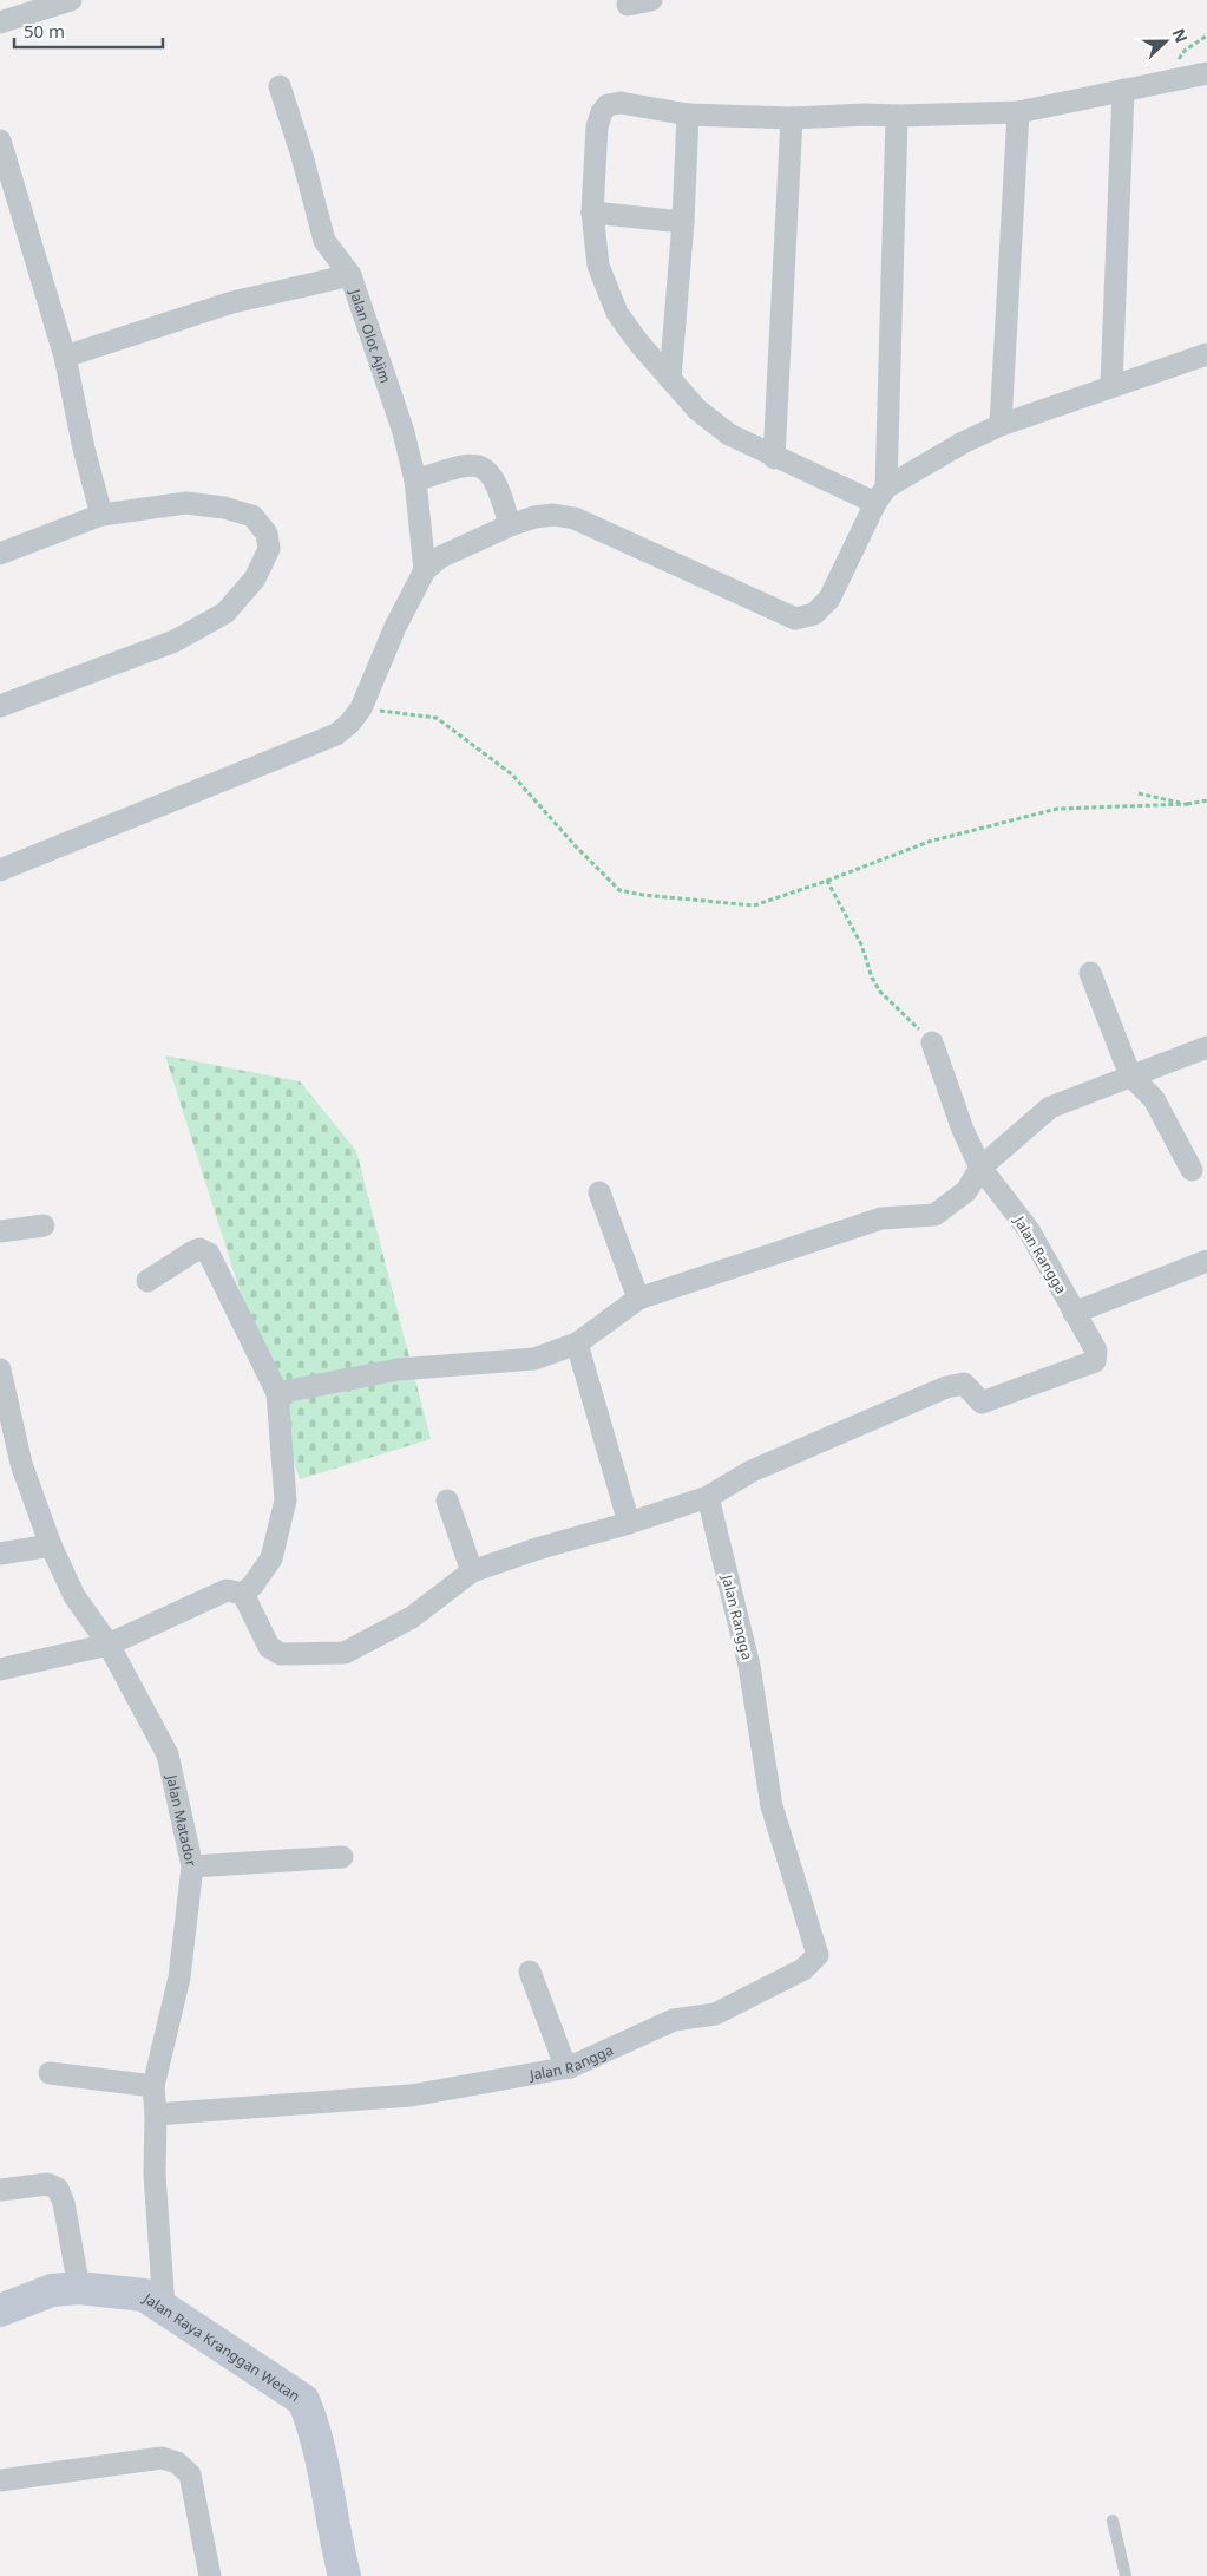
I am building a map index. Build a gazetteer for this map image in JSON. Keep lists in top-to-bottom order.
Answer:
{
  "streets": {
    "main road": ["Jalan Raya Kranggan Wetan"],
    "street": ["Jalan Olot Ajim", "Jalan Rangga", "Jalan Matador"]
  },
  "crossings": [
    ["Jalan Rangga", "Jalan Matador"],
    ["Jalan Matador", "Jalan Raya Kranggan Wetan"]
  ],
  "scale_bar": "50 m",
  "north": "right"
}
